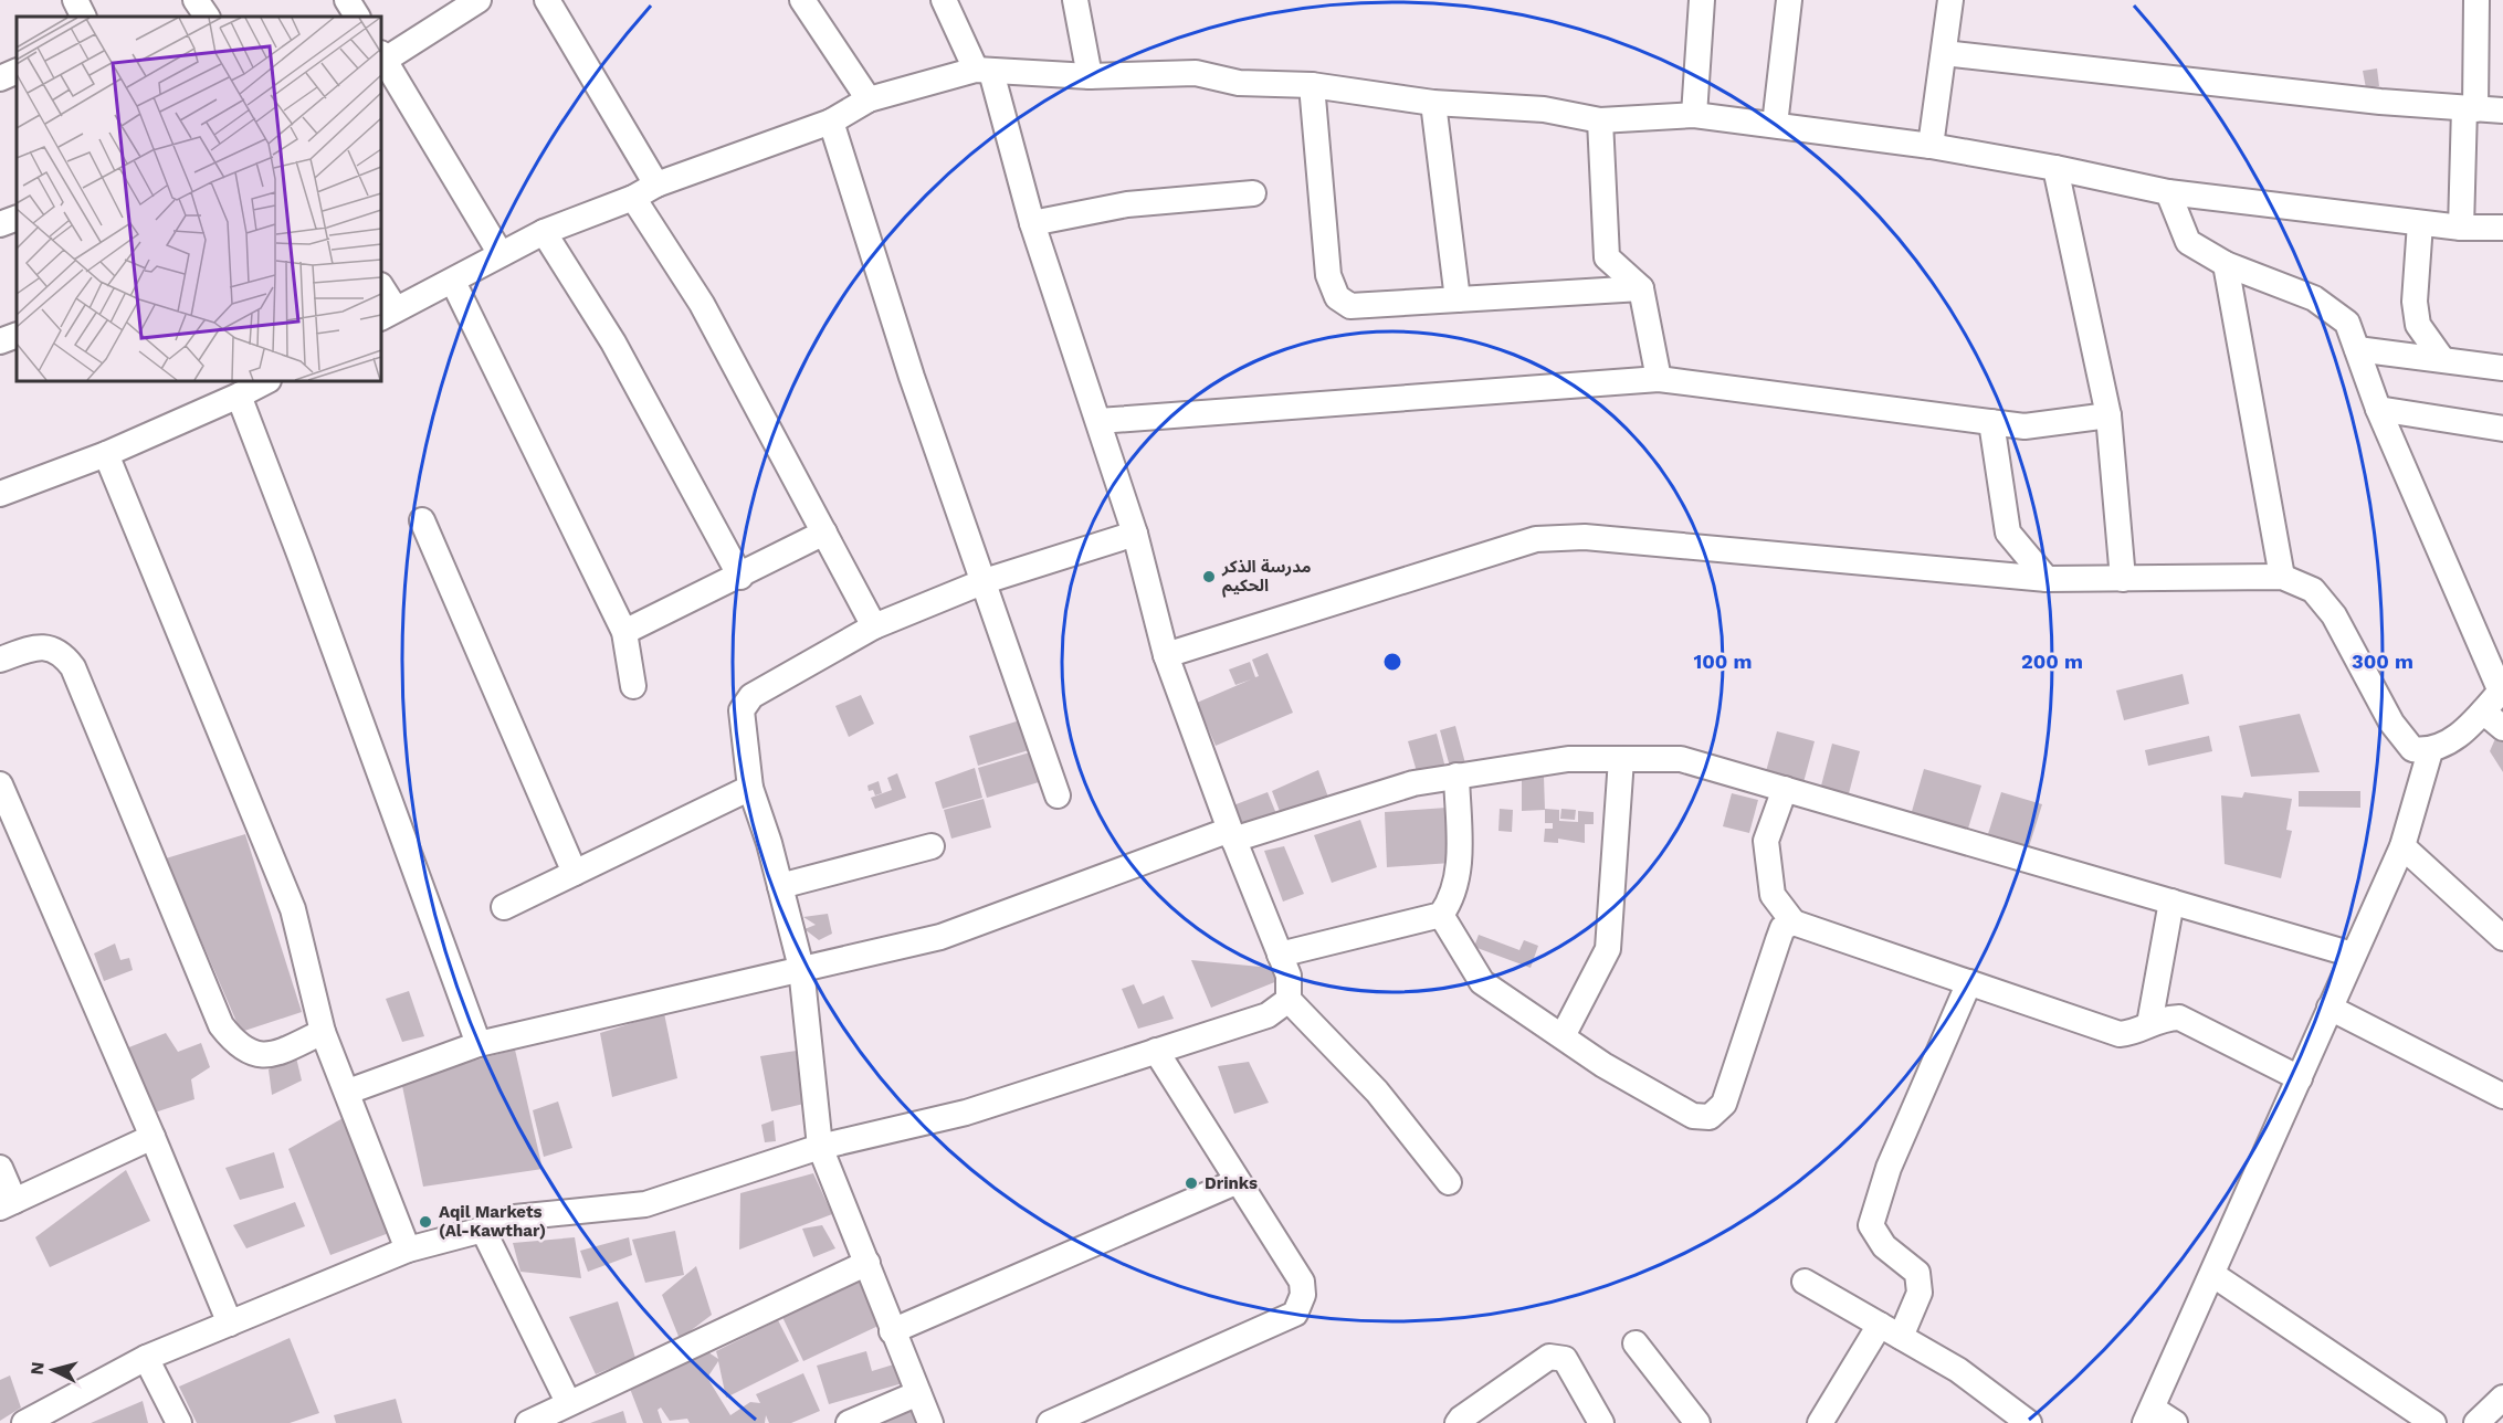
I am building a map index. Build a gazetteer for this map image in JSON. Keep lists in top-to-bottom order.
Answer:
{
  "places": ["مدرسة الذكر الحكيم", "Drinks", "Aqil Markets (Al-Kawthar)"],
  "north": "left",
  "rings": ["100 m", "200 m", "300 m"]
}
